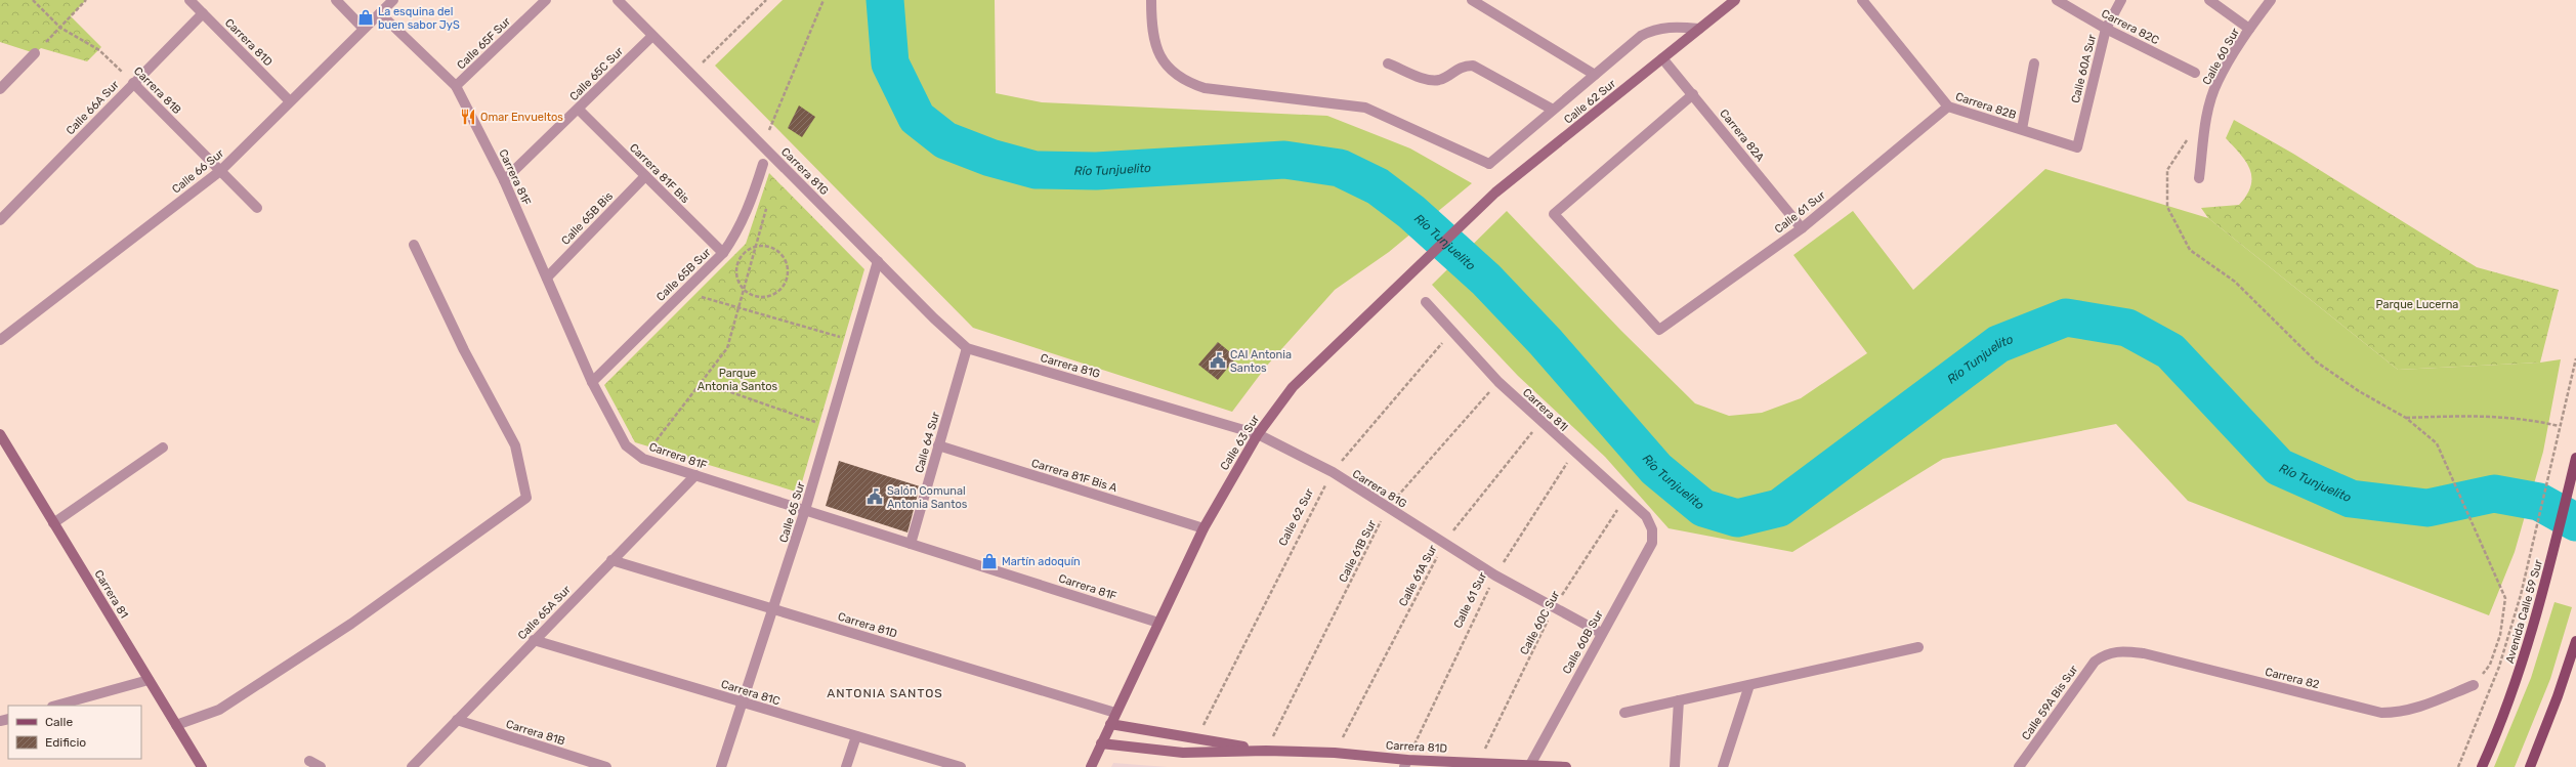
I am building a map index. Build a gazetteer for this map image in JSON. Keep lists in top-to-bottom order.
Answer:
{
  "streets": {
    "main road": ["Avenida Calle 59 Sur"],
    "street": [
      "Carrera 82C",
      "Carrera 81D",
      "Calle 65F Sur",
      "Calle 60 Sur",
      "Calle 60A Sur",
      "Calle 65C Sur",
      "Carrera 81B",
      "Calle 62 Sur",
      "Carrera 82B",
      "Calle 66A Sur",
      "Carrera 82A",
      "Calle 66 Sur",
      "Carrera 81G",
      "Carrera 81F Bis",
      "Carrera 81F",
      "Calle 61 Sur",
      "Calle 65B Bis",
      "Calle 65B Sur",
      "Carrera 81I",
      "Calle 64 Sur",
      "Calle 63 Sur",
      "Carrera 81F Bis A",
      "Calle 65 Sur",
      "Carrera 81",
      "Calle 65A Sur",
      "Calle 60B Sur",
      "Carrera 82",
      "Carrera 81C",
      "Calle 59A Bis Sur"
    ],
    "path": ["Calle 61B Sur", "Calle 61A Sur", "Calle 60C Sur"]
  },
  "crossings": [
    ["Carrera 82C", "Calle 60A Sur"],
    ["Carrera 81D", "Calle 62 Sur"],
    ["Carrera 81D", "Calle 66A Sur"],
    ["Carrera 81D", "Calle 66 Sur"],
    ["Carrera 81D", "Calle 61 Sur"],
    ["Carrera 81D", "Calle 63 Sur"],
    ["Carrera 81D", "Calle 65 Sur"],
    ["Carrera 81D", "Calle 61B Sur"],
    ["Carrera 81D", "Calle 61A Sur"],
    ["Carrera 81D", "Calle 65A Sur"],
    ["Carrera 81D", "Calle 60C Sur"],
    ["Carrera 81D", "Calle 60B Sur"],
    ["Calle 65F Sur", "Carrera 81F"],
    ["Calle 60A Sur", "Carrera 82B"],
    ["Calle 65C Sur", "Carrera 81G"],
    ["Calle 65C Sur", "Carrera 81F Bis"],
    ["Calle 65C Sur", "Carrera 81F"],
    ["Carrera 81B", "Calle 66A Sur"],
    ["Carrera 81B", "Calle 66 Sur"],
    ["Carrera 81B", "Calle 65A Sur"],
    ["Calle 62 Sur", "Carrera 82A"],
    ["Calle 62 Sur", "Carrera 81G"],
    ["Calle 62 Sur", "Carrera 81I"],
    ["Calle 62 Sur", "Calle 63 Sur"],
    ["Carrera 82B", "Calle 61 Sur"],
    ["Carrera 82A", "Calle 61 Sur"],
    ["Calle 66 Sur", "Carrera 81F"],
    ["Carrera 81G", "Calle 61 Sur"],
    ["Carrera 81G", "Calle 64 Sur"],
    ["Carrera 81G", "Calle 63 Sur"],
    ["Carrera 81G", "Calle 65 Sur"],
    ["Carrera 81G", "Calle 61B Sur"],
    ["Carrera 81G", "Calle 61A Sur"],
    ["Carrera 81G", "Calle 60C Sur"],
    ["Carrera 81G", "Calle 60B Sur"],
    ["Carrera 81F Bis", "Calle 65B Bis"],
    ["Carrera 81F Bis", "Calle 65B Sur"],
    ["Carrera 81F", "Calle 65B Bis"],
    ["Carrera 81F", "Calle 65B Sur"],
    ["Carrera 81F", "Calle 64 Sur"],
    ["Carrera 81F", "Calle 63 Sur"],
    ["Carrera 81F", "Calle 65 Sur"],
    ["Carrera 81F", "Calle 65A Sur"],
    ["Calle 61 Sur", "Carrera 81I"],
    ["Carrera 81I", "Calle 61B Sur"],
    ["Carrera 81I", "Calle 61A Sur"],
    ["Carrera 81I", "Calle 60C Sur"],
    ["Carrera 81I", "Calle 60B Sur"],
    ["Calle 64 Sur", "Carrera 81F Bis A"],
    ["Calle 63 Sur", "Carrera 81F Bis A"],
    ["Calle 65 Sur", "Carrera 81C"],
    ["Calle 65A Sur", "Carrera 81C"],
    ["Carrera 82", "Calle 59A Bis Sur"]
  ],
  "districts": ["ANTONIA SANTOS"],
  "water": ["Río Tunjuelito"],
  "parks": ["Parque Lucerna", "Parque Antonia Santos"],
  "places": {
    "shop": ["La esquina del buen sabor JyS", "Martín adoquín"],
    "restaurant": ["Omar Envueltos"],
    "public building": ["CAI Antonia Santos", "Salón Comunal Antonia Santos"]
  },
  "legend": ["Calle", "Edificio"]
}
